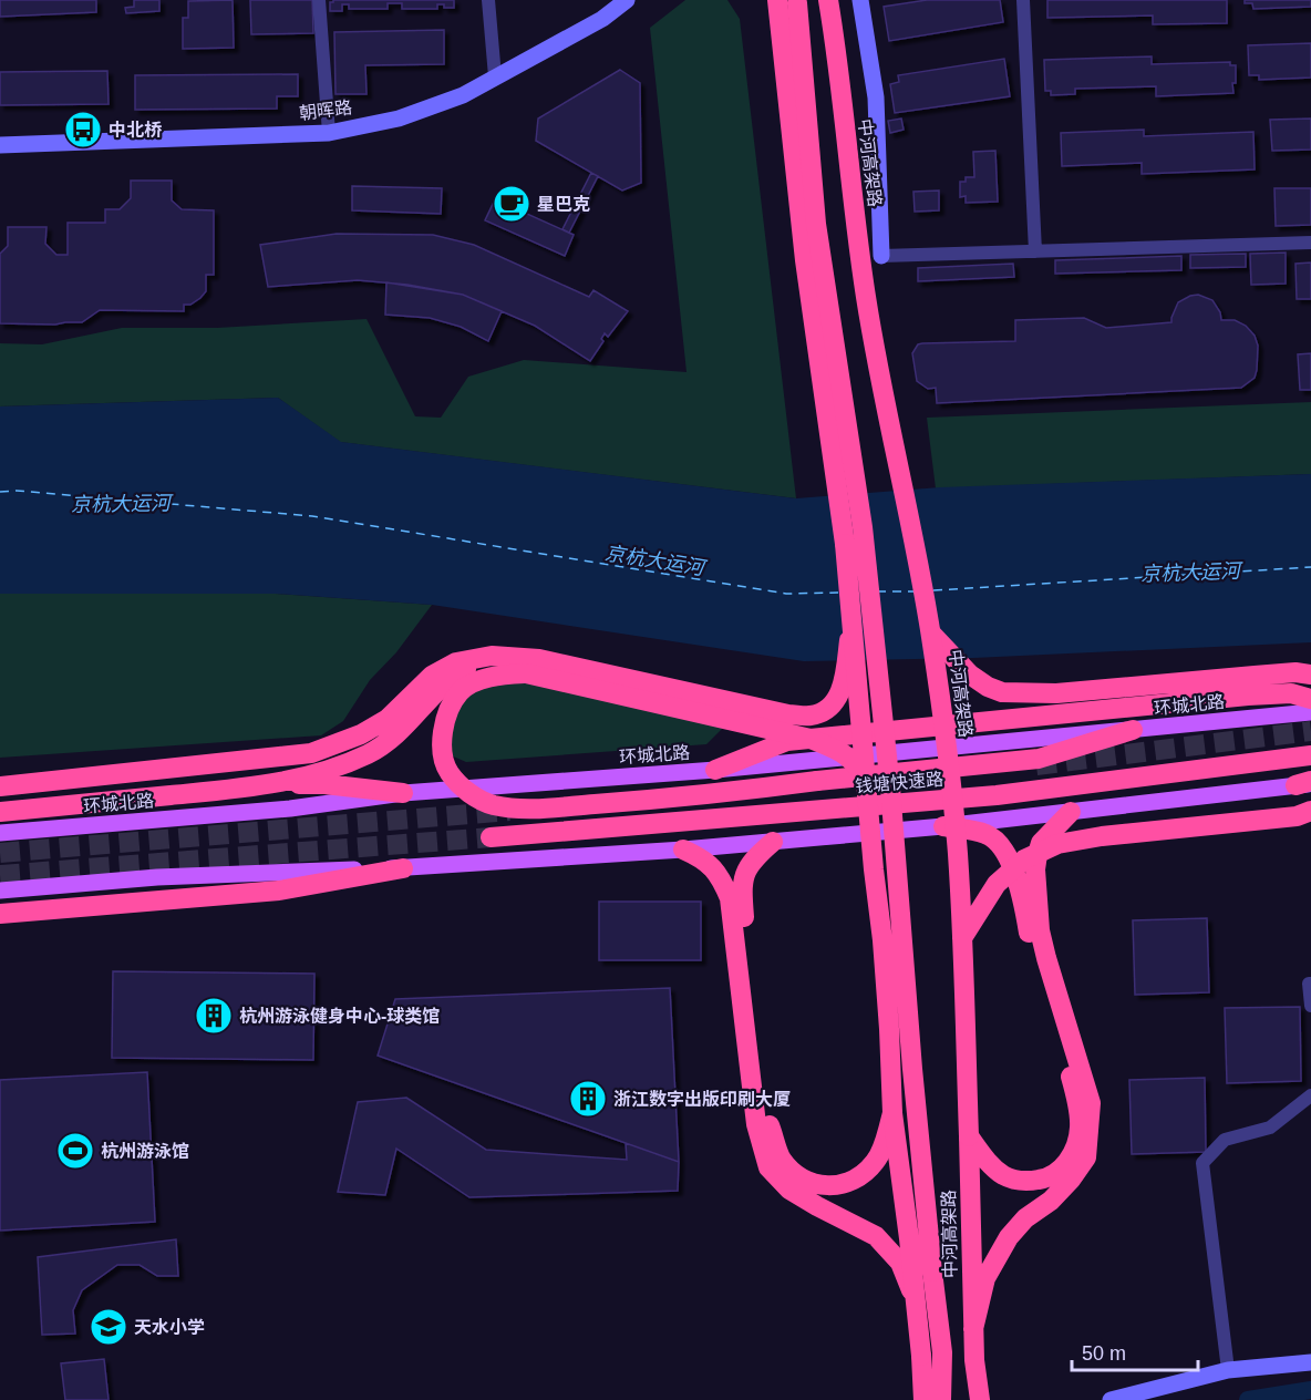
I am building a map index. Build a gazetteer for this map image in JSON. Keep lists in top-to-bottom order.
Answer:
{
  "streets": {
    "highway": ["中河高架路", "钱塘快速路"],
    "main road": ["环城北路"],
    "street": ["朝晖路"]
  },
  "water": ["京杭大运河"],
  "places": {
    "bus stop": ["中北桥"],
    "cafe": ["星巴克"],
    "building": ["杭州游泳健身中心-球类馆", "浙江数字出版印刷大厦"],
    "sports": ["杭州游泳馆"],
    "school or university": ["天水小学"]
  },
  "scale_bar": "50 m"
}
